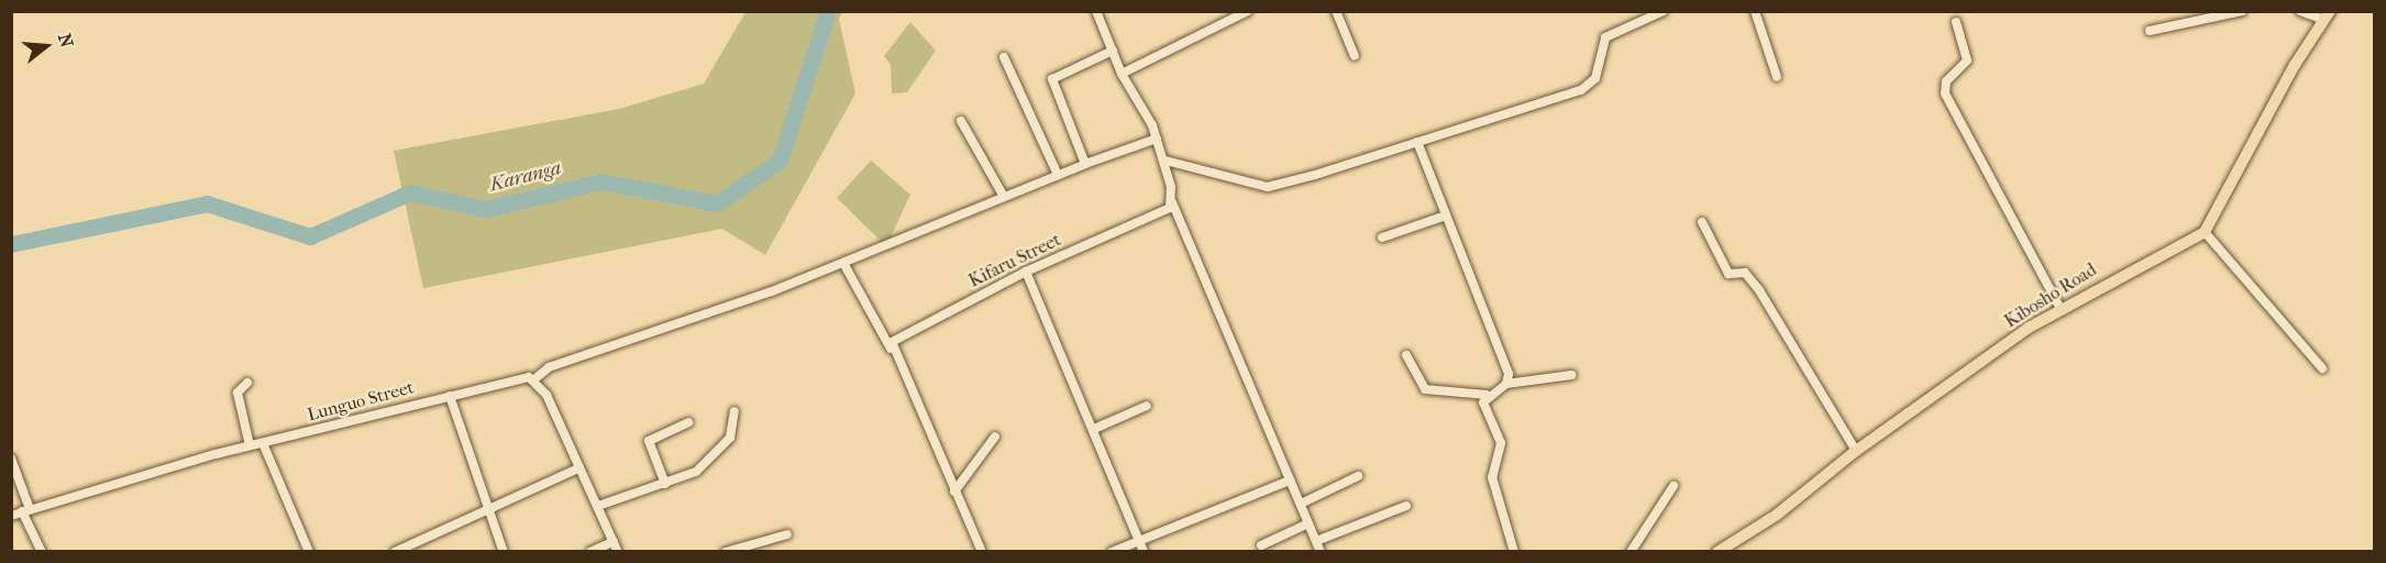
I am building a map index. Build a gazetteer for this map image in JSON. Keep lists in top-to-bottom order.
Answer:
{
  "streets": {
    "main road": ["Kibosho Road"],
    "street": ["Kifaru Street", "Lunguo Street"]
  },
  "water": ["Karanga"],
  "north": "right"
}
